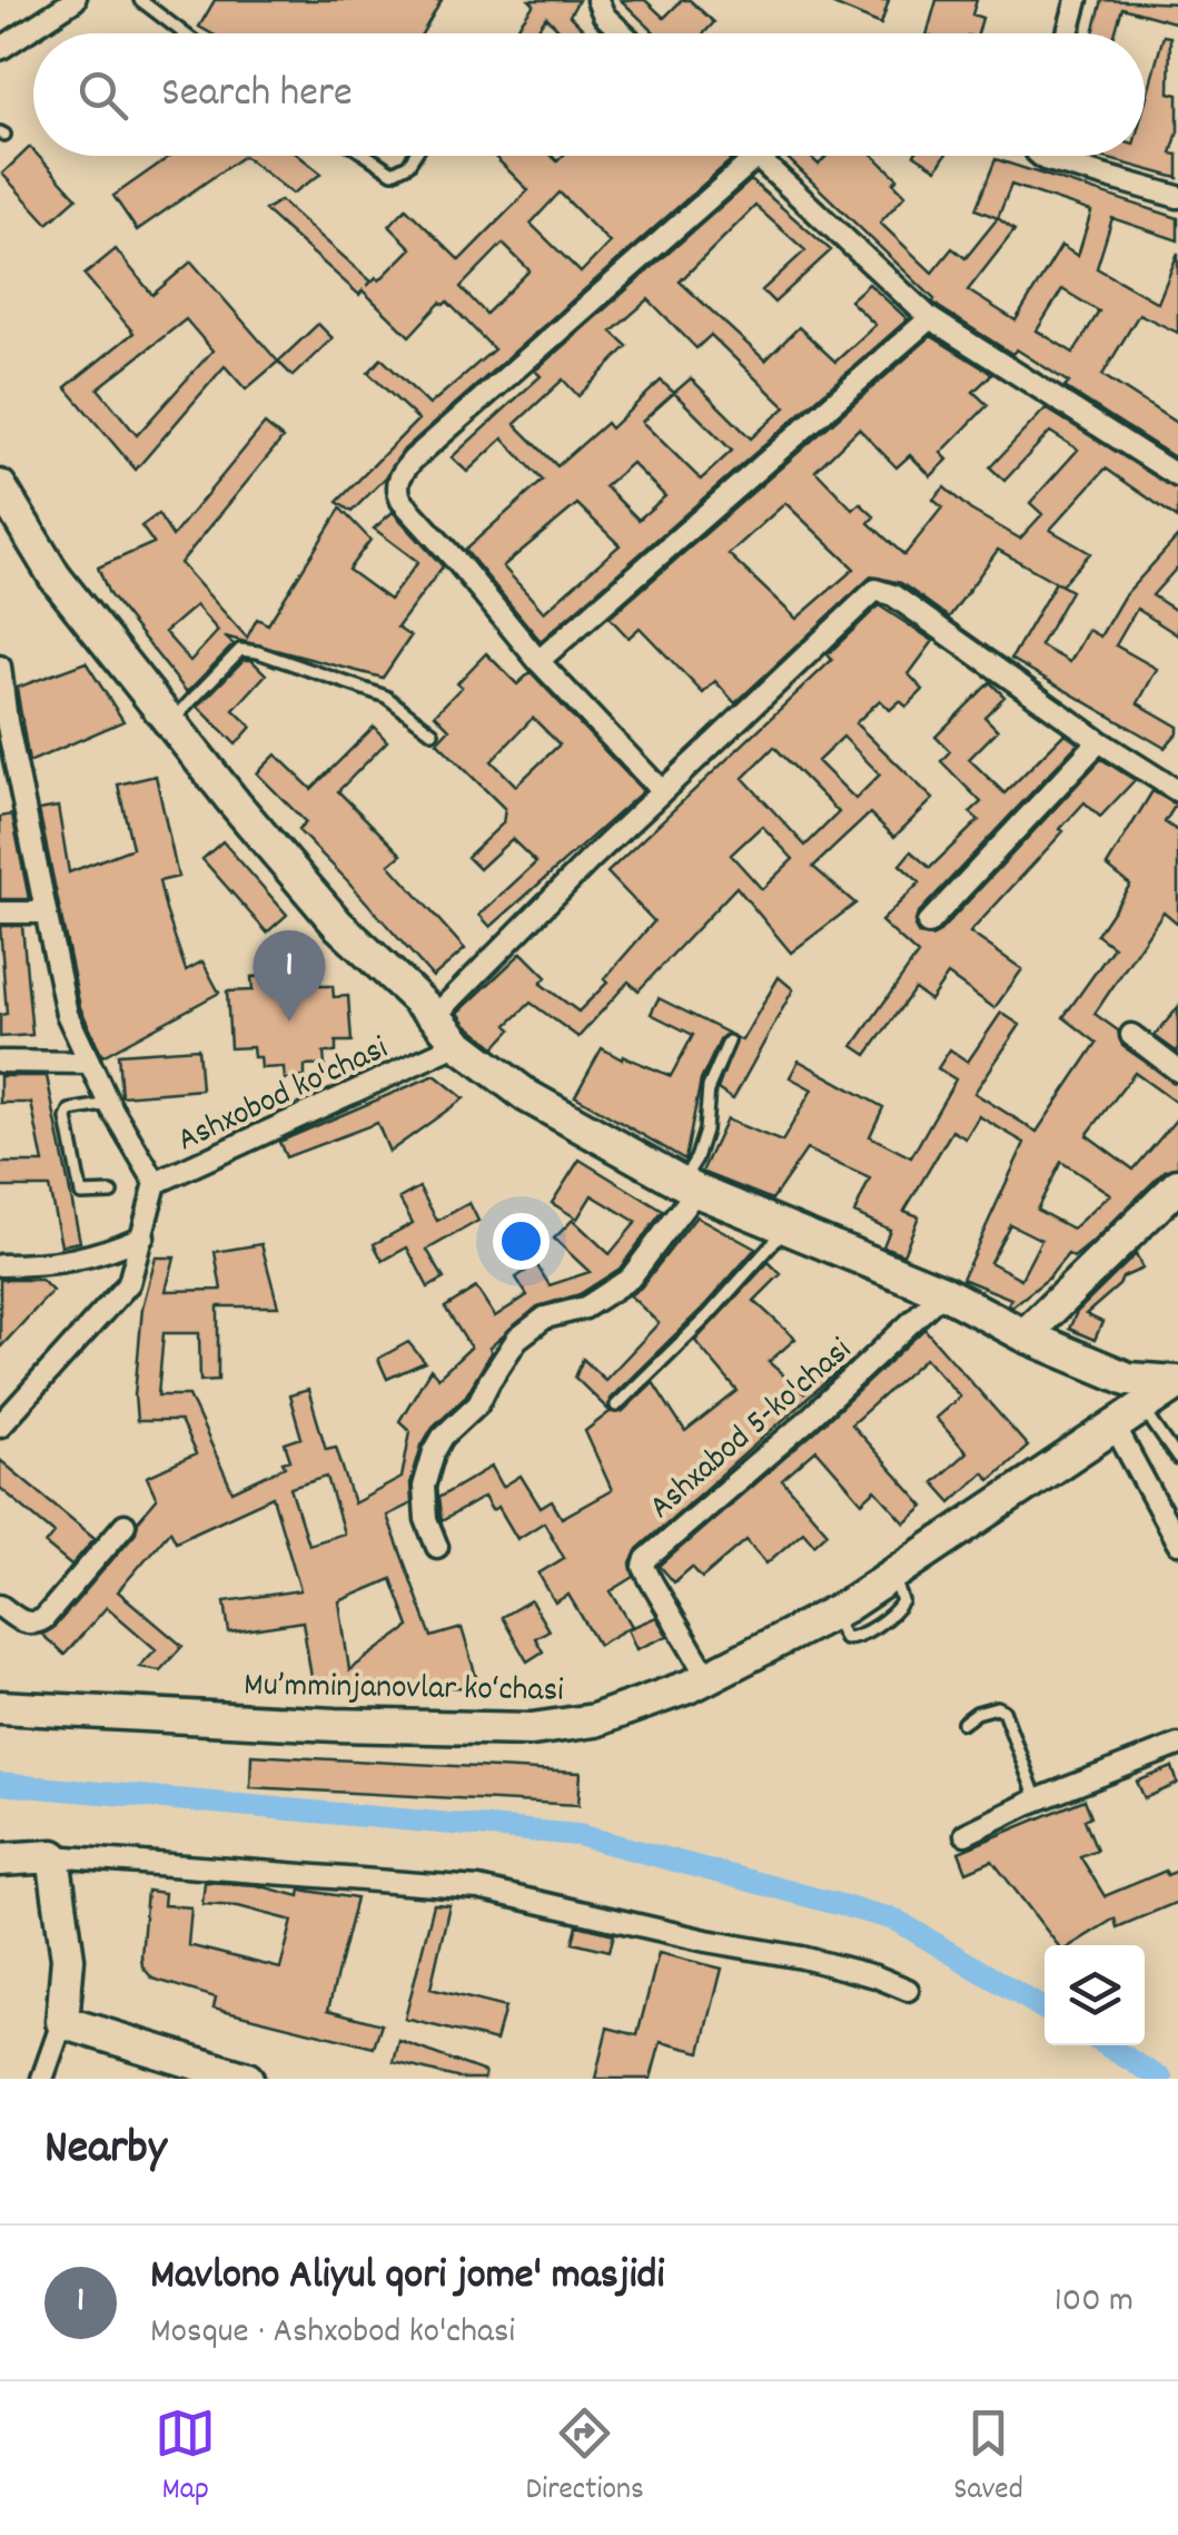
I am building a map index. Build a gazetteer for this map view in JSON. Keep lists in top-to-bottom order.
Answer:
{
  "streets": {
    "main road": ["Mu’mminjanovlar ko‘chasi"],
    "street": ["Ashxobod ko'chasi", "Ashxabod 5-ko'chasi"]
  },
  "crossings": [
    ["Ashxabod 5-ko'chasi", "Mu’mminjanovlar ko‘chasi"]
  ],
  "page": {
    "search": "Search here",
    "pins": "1",
    "heading": "Nearby",
    "list": [
      {
        "mark": "1",
        "name": "Mavlono Aliyul qori jome' masjidi",
        "note": "Mosque · Ashxobod ko'chasi",
        "value": "100 m"
      }
    ],
    "nav": ["Map", "Directions", "Saved"]
  }
}
